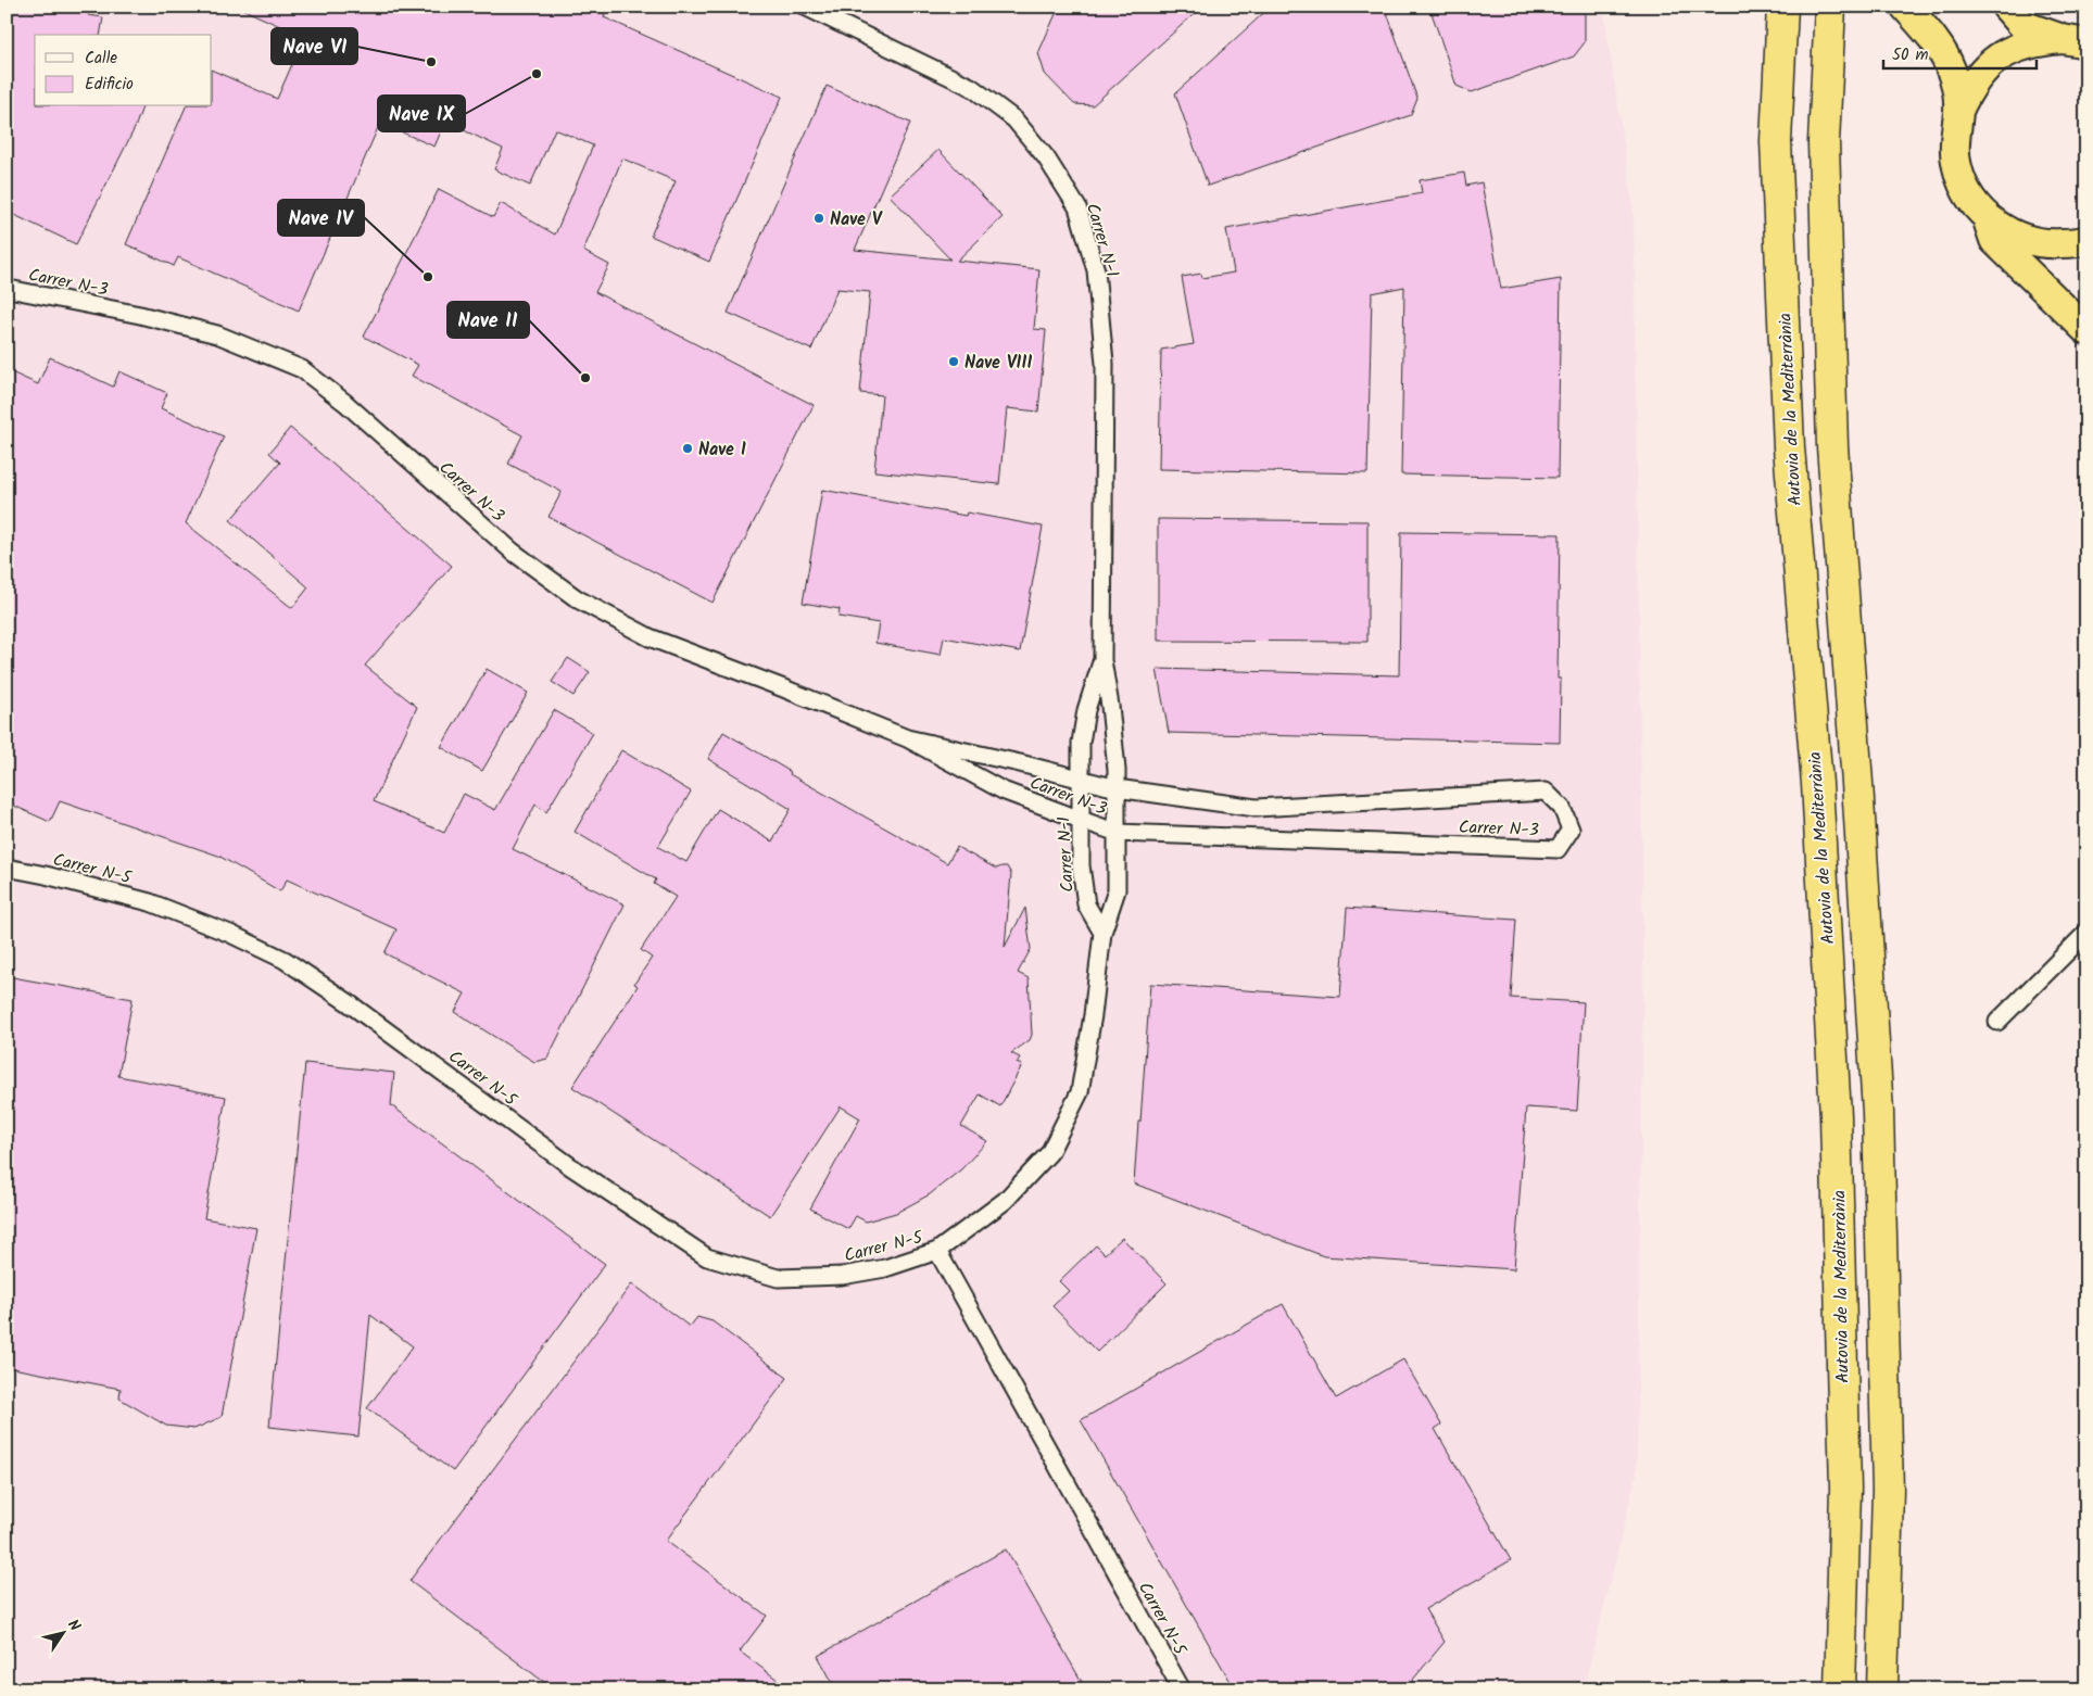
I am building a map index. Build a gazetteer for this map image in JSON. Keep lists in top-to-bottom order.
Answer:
{
  "streets": {
    "highway": ["Autovia de la Mediterrània"],
    "street": ["Carrer N-1", "Carrer N-3", "Carrer N-5"]
  },
  "crossings": [
    ["Carrer N-1", "Carrer N-3"],
    ["Carrer N-1", "Carrer N-5"]
  ],
  "places": [
    "Nave VI",
    "Nave IX",
    "Nave V",
    "Nave IV",
    "Nave VIII",
    "Nave II",
    "Nave I"
  ],
  "legend": ["Calle", "Edificio"],
  "scale_bar": "50 m",
  "north": "top right"
}
